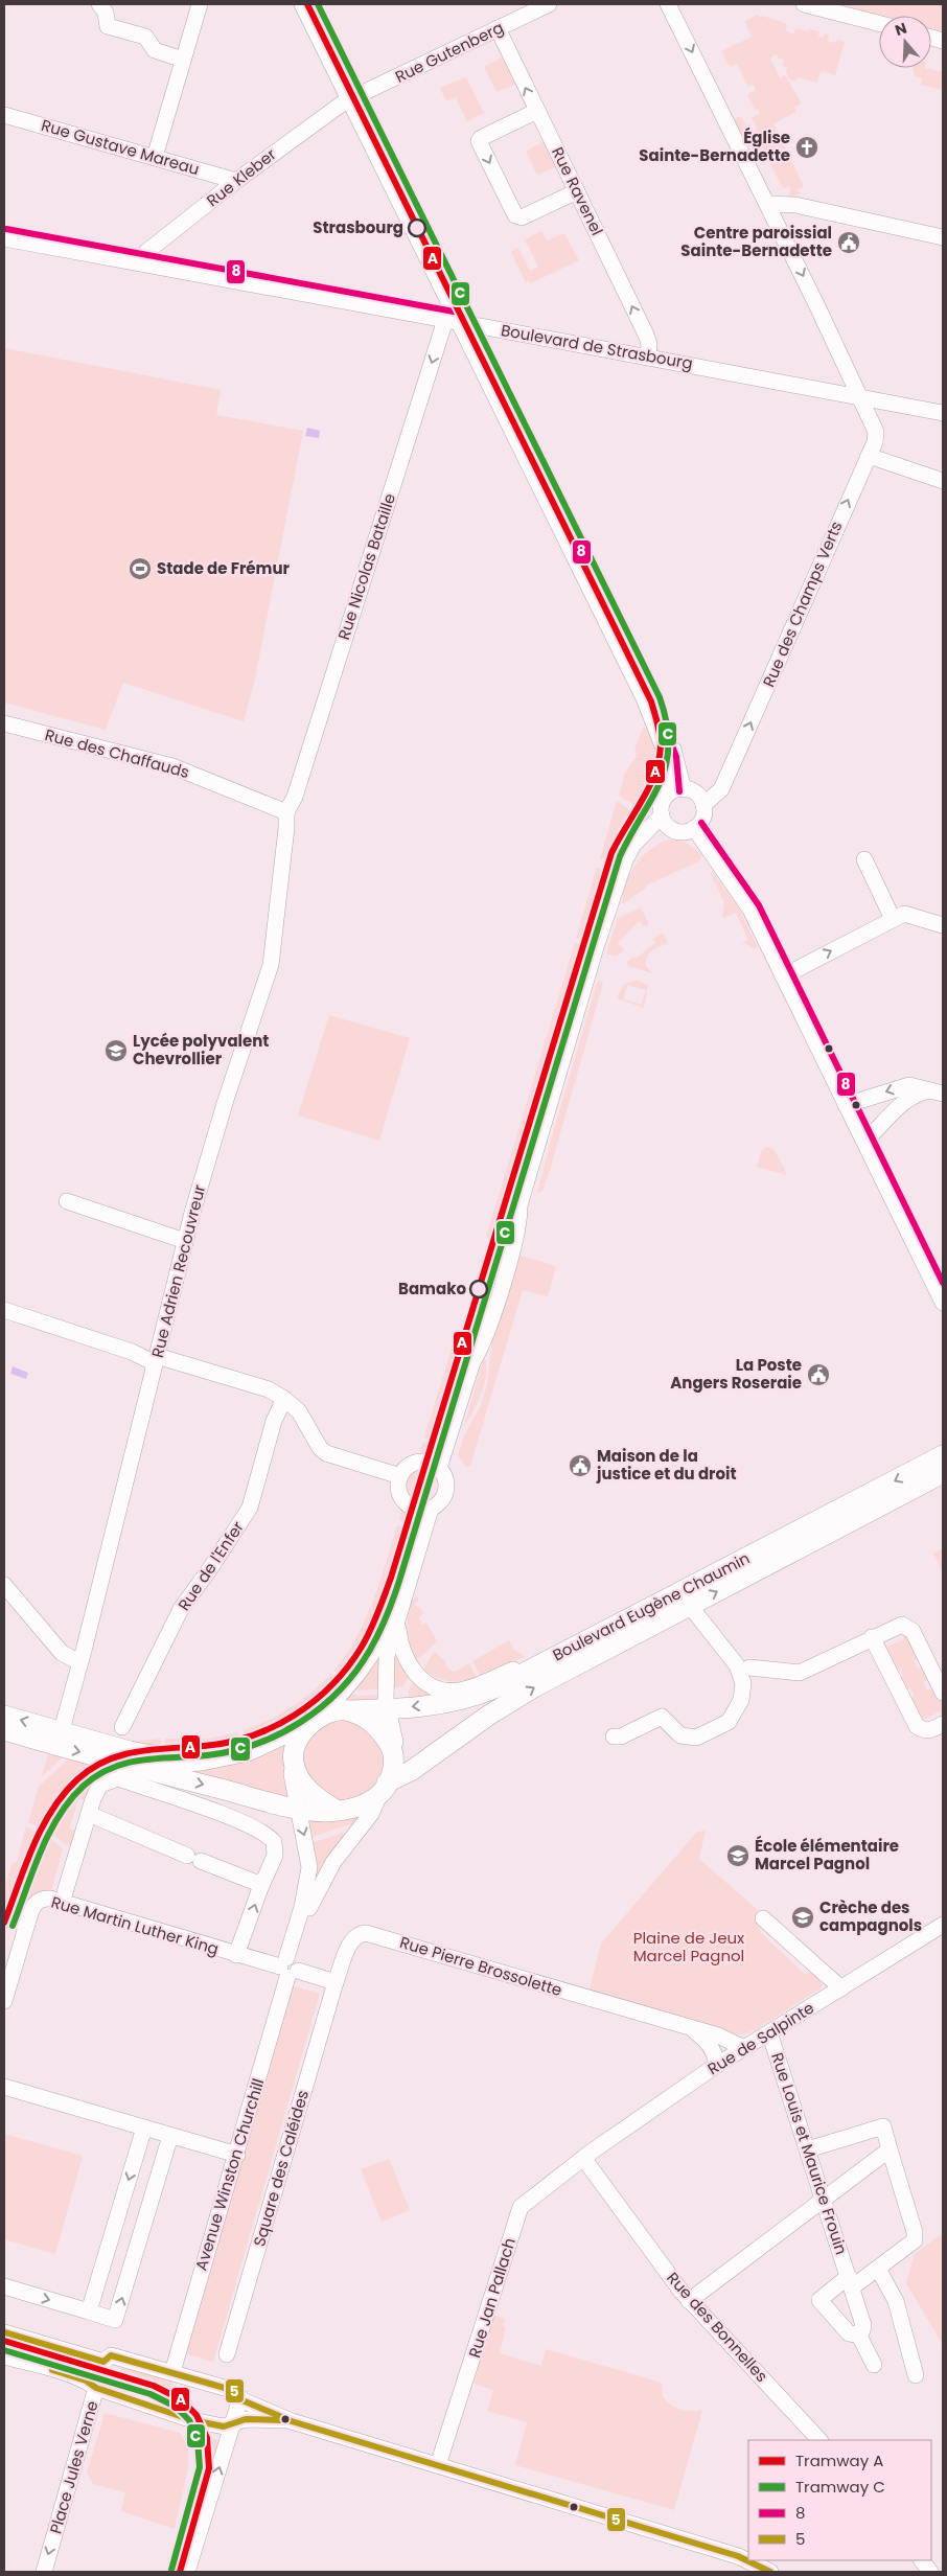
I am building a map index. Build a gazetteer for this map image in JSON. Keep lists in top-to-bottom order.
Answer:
{
  "streets": {
    "main road": ["Boulevard Eugène Chaumin", "Avenue Winston Churchill"],
    "street": [
      "Rue Gutenberg",
      "Rue Gustave Mareau",
      "Rue Kleber",
      "Rue Ravenel",
      "Boulevard de Strasbourg",
      "Rue Nicolas Bataille",
      "Rue des Champs Verts",
      "Rue des Chaffauds",
      "Rue Adrien Recouvreur",
      "Rue de l'Enfer",
      "Rue Martin Luther King",
      "Rue Pierre Brossolette",
      "Rue de Salpinte",
      "Rue Louis et Maurice Frouin",
      "Square des Caléides",
      "Rue Jan Pallach",
      "Rue des Bonnelles",
      "Place Jules Verne"
    ]
  },
  "crossings": [
    ["Rue Gutenberg", "Rue Kleber"],
    ["Rue Gutenberg", "Rue Ravenel"],
    ["Rue Gustave Mareau", "Rue Kleber"],
    ["Rue Kleber", "Boulevard de Strasbourg"],
    ["Rue Ravenel", "Boulevard de Strasbourg"],
    ["Boulevard de Strasbourg", "Rue Nicolas Bataille"],
    ["Boulevard de Strasbourg", "Rue des Champs Verts"],
    ["Rue Nicolas Bataille", "Rue des Chaffauds"],
    ["Rue Nicolas Bataille", "Rue Adrien Recouvreur"],
    ["Rue des Chaffauds", "Rue Adrien Recouvreur"],
    ["Boulevard Eugène Chaumin", "Avenue Winston Churchill"],
    ["Rue Martin Luther King", "Avenue Winston Churchill"],
    ["Rue Pierre Brossolette", "Rue de Salpinte"],
    ["Rue Pierre Brossolette", "Square des Caléides"],
    ["Rue de Salpinte", "Rue Louis et Maurice Frouin"],
    ["Rue de Salpinte", "Rue Jan Pallach"],
    ["Rue de Salpinte", "Rue des Bonnelles"],
    ["Rue Jan Pallach", "Rue des Bonnelles"]
  ],
  "one_way": ["Rue Ravenel", "Rue Nicolas Bataille"],
  "parks": ["Plaine de Jeux Marcel Pagnol"],
  "places": {
    "church": ["Église Sainte-Bernadette"],
    "other": ["Strasbourg", "Bamako"],
    "public building": ["Centre paroissial Sainte-Bernadette", "La Poste Angers Roseraie", "Maison de la justice et du droit"],
    "sports": ["Stade de Frémur"],
    "school or university": ["Lycée polyvalent Chevrollier", "École élémentaire Marcel Pagnol", "Crèche des campagnols"]
  },
  "lines": [
    "tram line A",
    "tram line C",
    "transit line 8",
    "transit line 5"
  ],
  "legend": [
    "Tramway A",
    "Tramway C",
    "8",
    "5"
  ],
  "north": "top"
}
